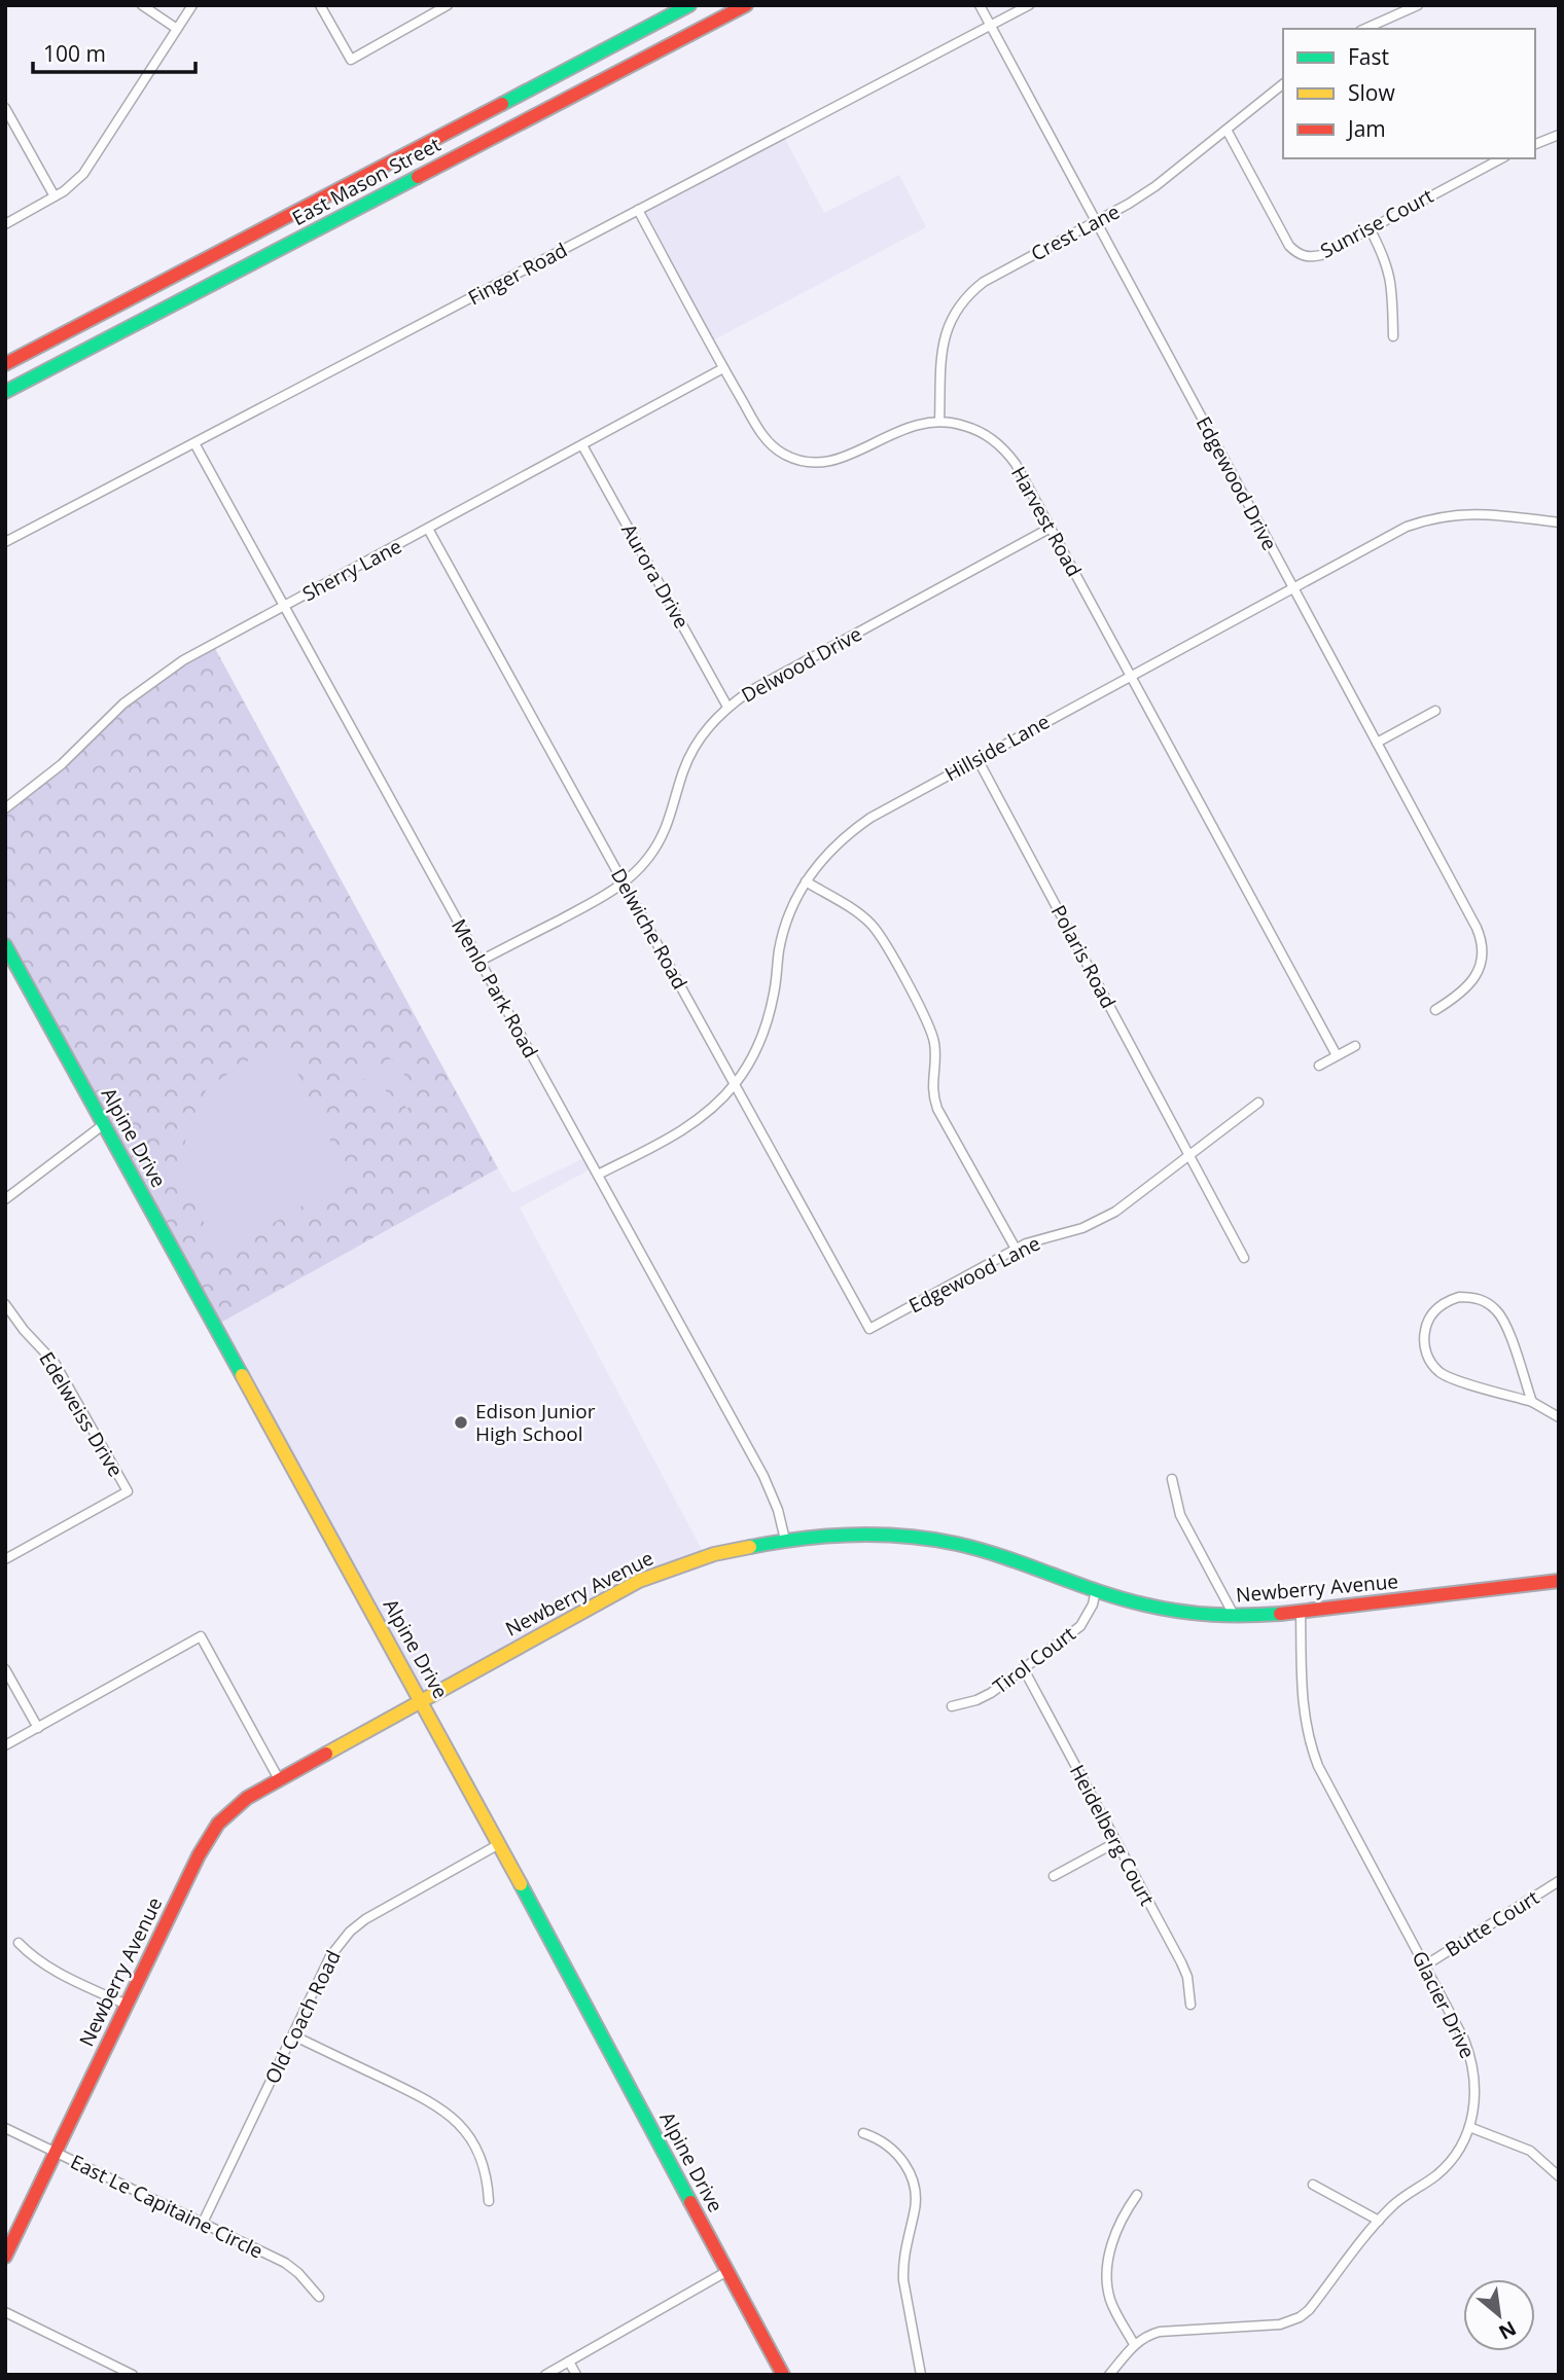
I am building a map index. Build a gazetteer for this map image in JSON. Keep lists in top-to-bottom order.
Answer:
{
  "streets": {
    "street": [
      "East Mason Street",
      "Sunrise Court",
      "Crest Lane",
      "Finger Road",
      "Edgewood Drive",
      "Harvest Road",
      "Sherry Lane",
      "Aurora Drive",
      "Delwood Drive",
      "Hillside Lane",
      "Delwiche Road",
      "Polaris Road",
      "Menlo Park Road",
      "Alpine Drive",
      "Edgewood Lane",
      "Edelweiss Drive",
      "Newberry Avenue",
      "Tirol Court",
      "Heidelberg Court",
      "Butte Court",
      "Glacier Drive",
      "Old Coach Road",
      "East Le Capitaine Circle"
    ]
  },
  "crossings": [
    ["Sunrise Court", "Crest Lane"],
    ["Crest Lane", "Edgewood Drive"],
    ["Crest Lane", "Harvest Road"],
    ["Finger Road", "Edgewood Drive"],
    ["Finger Road", "Harvest Road"],
    ["Finger Road", "Menlo Park Road"],
    ["Edgewood Drive", "Hillside Lane"],
    ["Harvest Road", "Sherry Lane"],
    ["Harvest Road", "Delwood Drive"],
    ["Harvest Road", "Hillside Lane"],
    ["Sherry Lane", "Aurora Drive"],
    ["Sherry Lane", "Delwiche Road"],
    ["Sherry Lane", "Menlo Park Road"],
    ["Aurora Drive", "Delwood Drive"],
    ["Delwood Drive", "Delwiche Road"],
    ["Delwood Drive", "Menlo Park Road"],
    ["Hillside Lane", "Delwiche Road"],
    ["Hillside Lane", "Polaris Road"],
    ["Hillside Lane", "Menlo Park Road"],
    ["Delwiche Road", "Edgewood Lane"],
    ["Polaris Road", "Edgewood Lane"],
    ["Menlo Park Road", "Newberry Avenue"],
    ["Alpine Drive", "Newberry Avenue"],
    ["Alpine Drive", "Old Coach Road"],
    ["Newberry Avenue", "Tirol Court"],
    ["Newberry Avenue", "Glacier Drive"],
    ["Newberry Avenue", "East Le Capitaine Circle"],
    ["Tirol Court", "Heidelberg Court"],
    ["Butte Court", "Glacier Drive"],
    ["Old Coach Road", "East Le Capitaine Circle"]
  ],
  "places": ["Edison Junior High School"],
  "legend": ["Fast", "Slow", "Jam"],
  "scale_bar": "100 m",
  "north": "bottom right"
}
